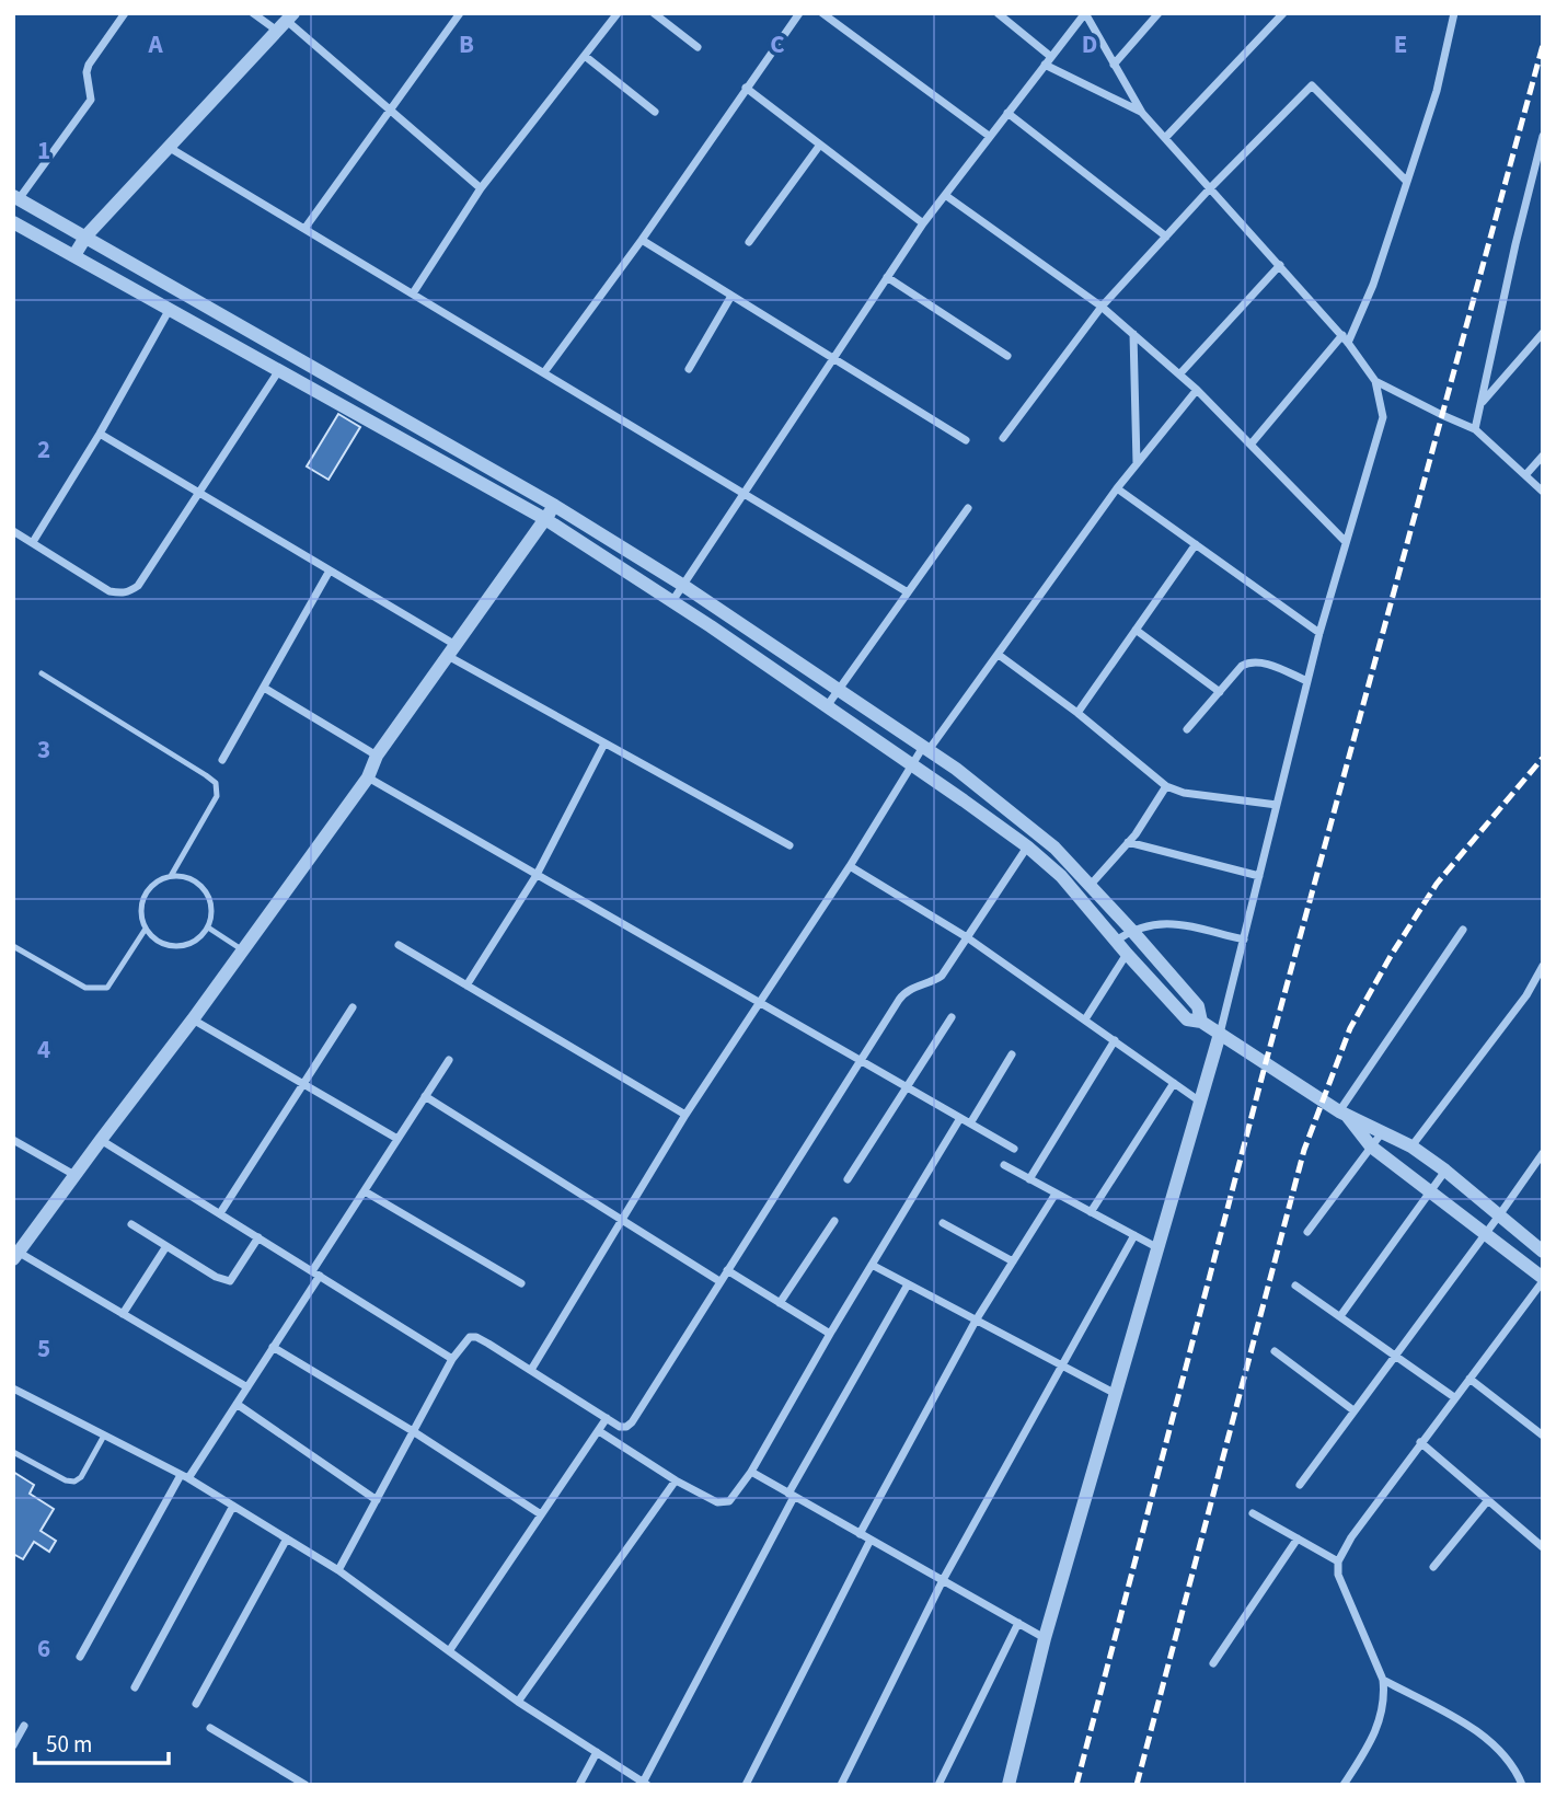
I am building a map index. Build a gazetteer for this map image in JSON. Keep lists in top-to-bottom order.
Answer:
{
  "scale_bar": "50 m",
  "grid": {
    "columns": [
      "A",
      "B",
      "C",
      "D",
      "E"
    ],
    "rows": [
      "1",
      "2",
      "3",
      "4",
      "5",
      "6"
    ]
  }
}
